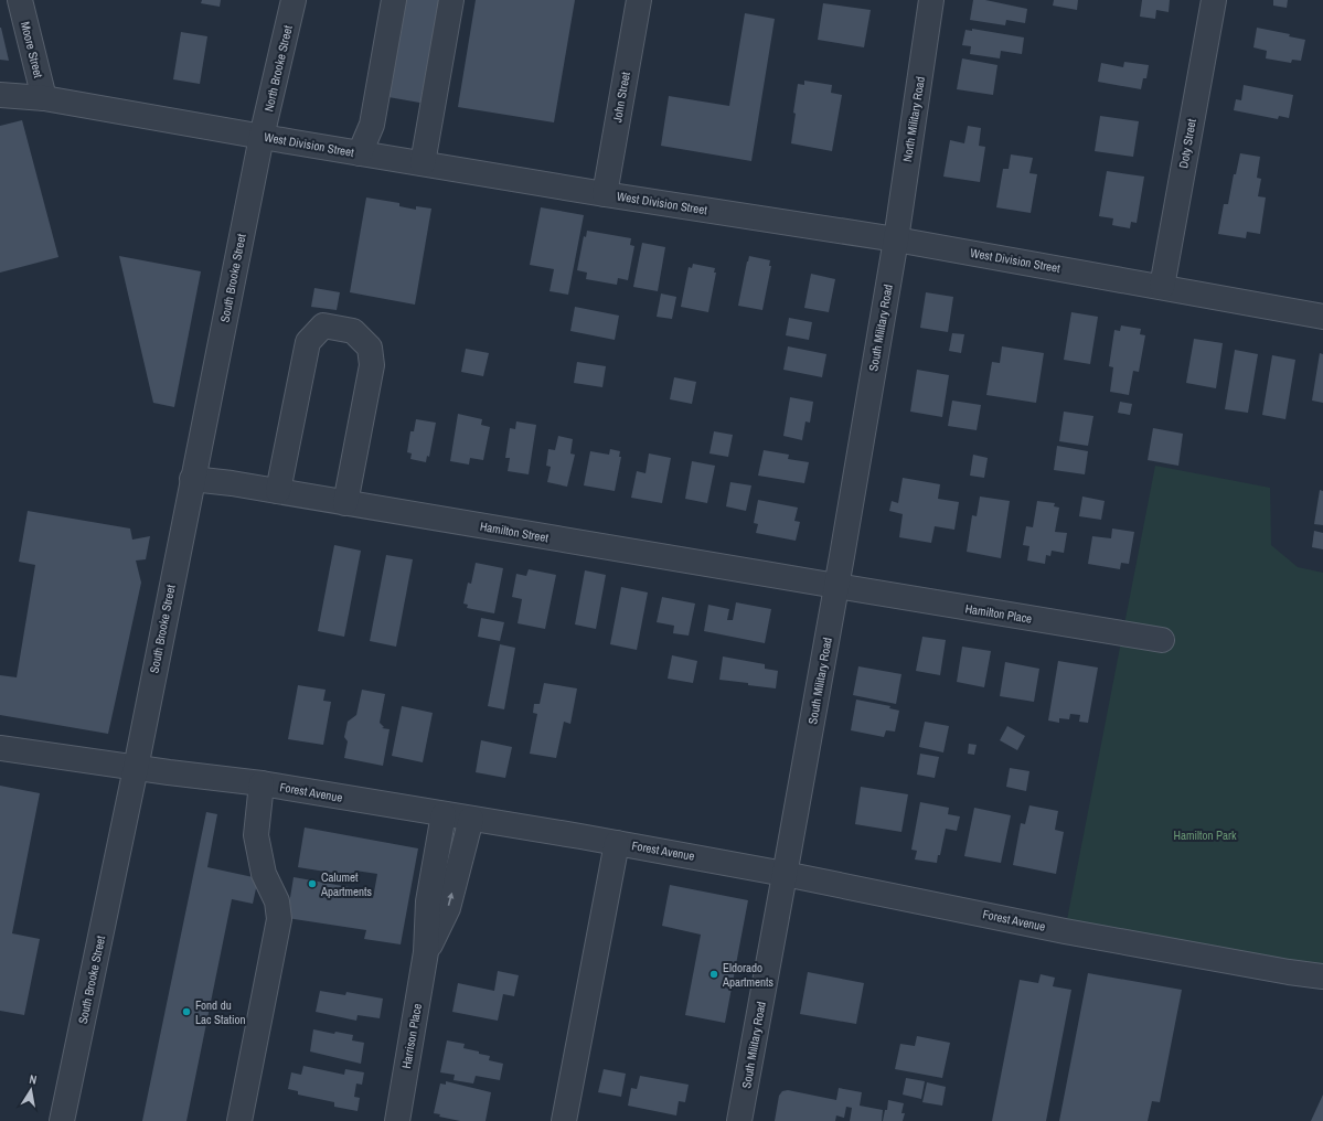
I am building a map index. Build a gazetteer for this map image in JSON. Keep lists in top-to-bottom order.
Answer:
{
  "streets": {
    "street": [
      "Moore Street",
      "North Brooke Street",
      "John Street",
      "North Military Road",
      "Doty Street",
      "West Division Street",
      "South Brooke Street",
      "South Military Road",
      "Hamilton Street",
      "Hamilton Place",
      "Forest Avenue",
      "Harrison Place"
    ]
  },
  "crossings": [
    ["Moore Street", "West Division Street"],
    ["North Brooke Street", "West Division Street"],
    ["North Brooke Street", "South Brooke Street"],
    ["John Street", "West Division Street"],
    ["North Military Road", "West Division Street"],
    ["North Military Road", "South Military Road"],
    ["Doty Street", "West Division Street"],
    ["West Division Street", "South Brooke Street"],
    ["West Division Street", "South Military Road"],
    ["South Brooke Street", "Hamilton Street"],
    ["South Brooke Street", "Forest Avenue"],
    ["South Military Road", "Hamilton Street"],
    ["South Military Road", "Hamilton Place"],
    ["South Military Road", "Forest Avenue"],
    ["Hamilton Street", "Hamilton Place"],
    ["Forest Avenue", "Harrison Place"]
  ],
  "parks": ["Hamilton Park"],
  "places": ["Calumet Apartments", "Eldorado Apartments", "Fond du Lac Station"],
  "north": "top"
}
